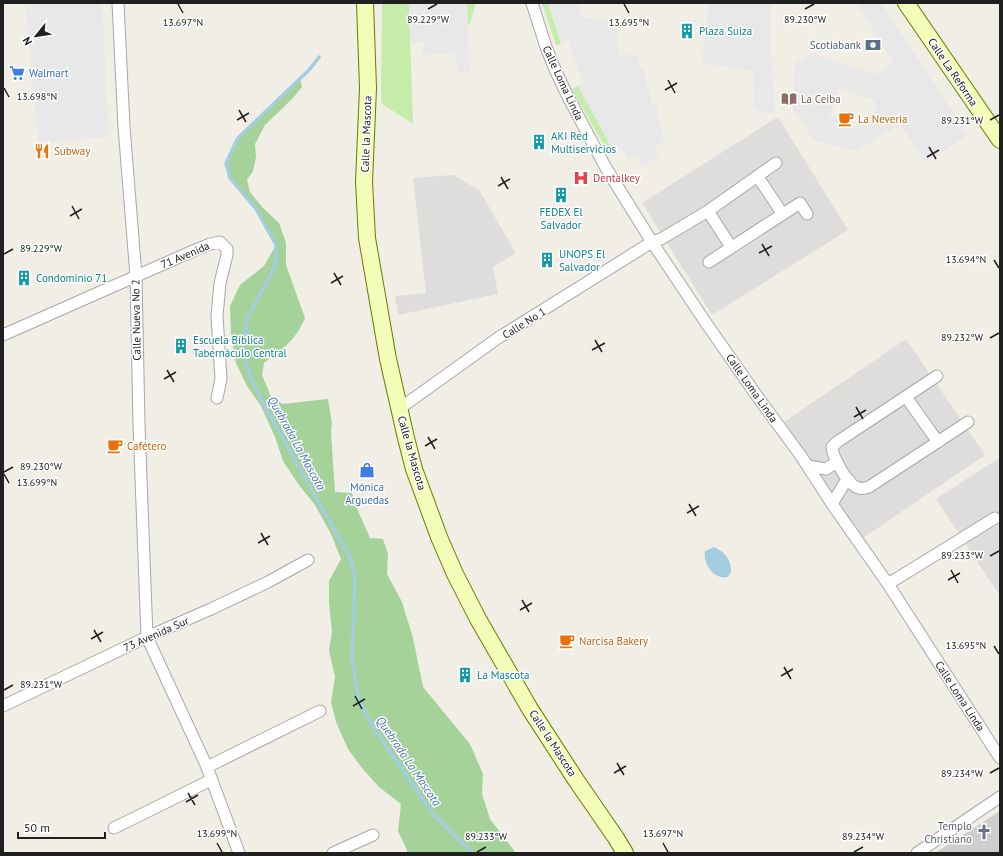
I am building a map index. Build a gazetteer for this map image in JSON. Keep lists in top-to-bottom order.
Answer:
{
  "streets": {
    "main road": ["Calle La Reforma", "Calle la Mascota"],
    "street": [
      "Calle Loma Linda",
      "71 Avenida",
      "Calle Nueva No 2",
      "Calle No 1",
      "73 Avenida Sur"
    ]
  },
  "crossings": [
    ["Calle Loma Linda", "Calle No 1"],
    ["Calle la Mascota", "Calle No 1"],
    ["71 Avenida", "Calle Nueva No 2"],
    ["Calle Nueva No 2", "73 Avenida Sur"]
  ],
  "water": ["Quebrada La Mascota"],
  "places": {
    "building": [
      "Plaza Suiza",
      "AKI Red Multiservicios",
      "FEDEX El Salvador",
      "UNOPS El Salvador",
      "Condominio 71",
      "Escuela Bíblica Tabernáculo Central",
      "La Mascota"
    ],
    "bank": ["Scotiabank"],
    "supermarket": ["Walmart"],
    "library": ["La Ceiba"],
    "cafe": ["La Neveria", "Cafétero", "Narcisa Bakery"],
    "restaurant": ["Subway"],
    "hospital": ["Dentalkey"],
    "shop": ["Mónica Arguedas"],
    "church": ["Templo Christiano"]
  },
  "scale_bar": "50 m",
  "north": "bottom left",
  "coordinates": [
    "89.229°W",
    "89.230°W",
    "13.697°N",
    "13.695°N",
    "13.698°N",
    "89.231°W",
    "13.694°N",
    "89.232°W",
    "13.699°N",
    "89.233°W",
    "89.234°W"
  ]
}
